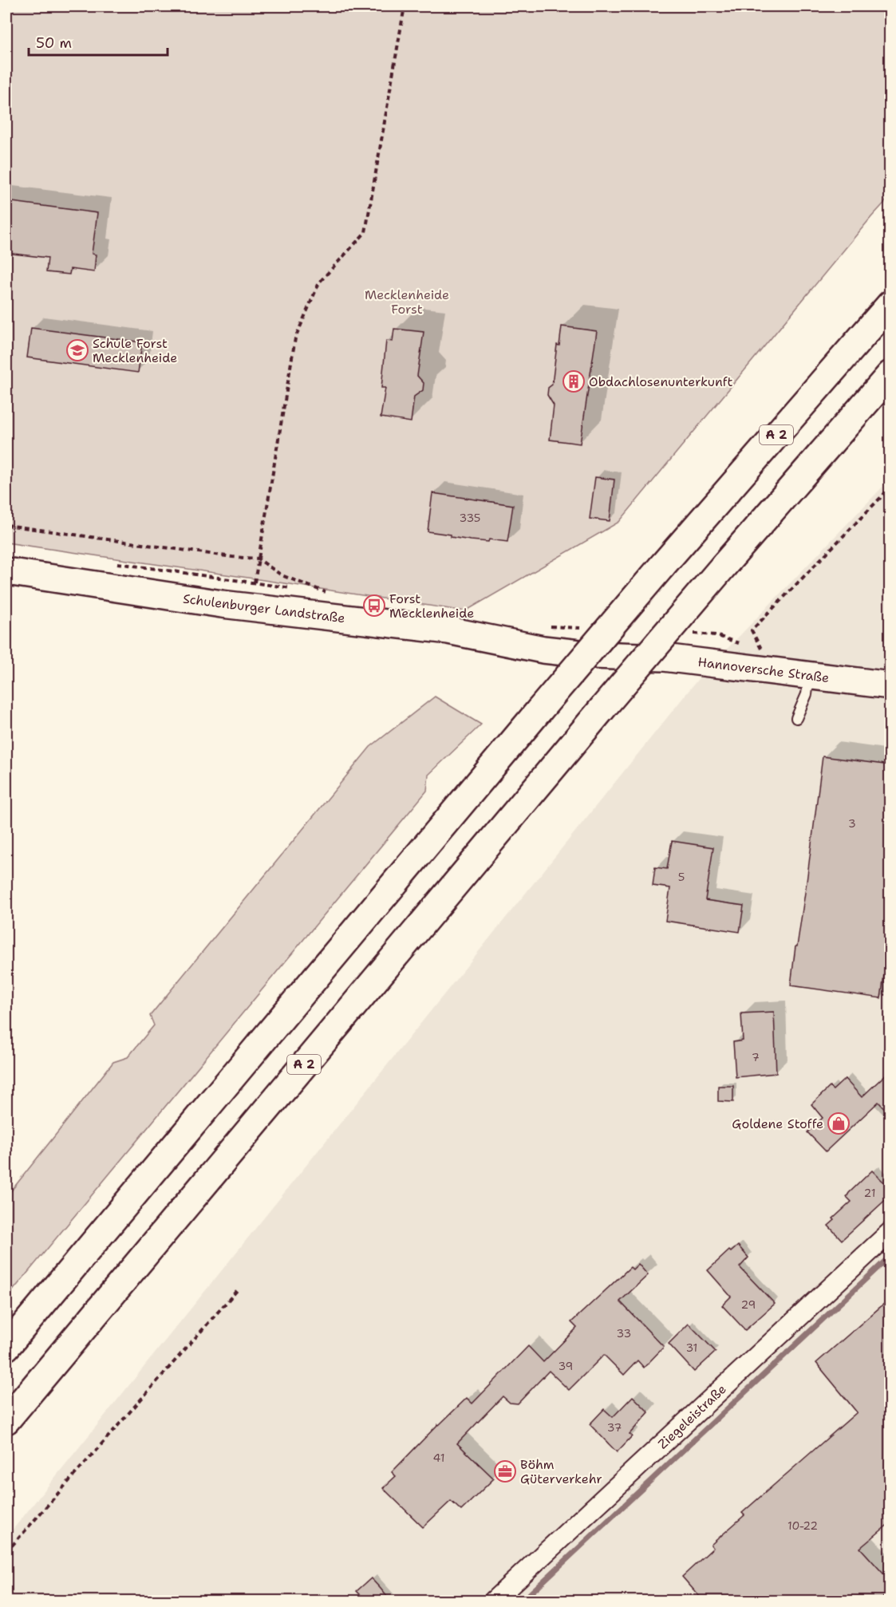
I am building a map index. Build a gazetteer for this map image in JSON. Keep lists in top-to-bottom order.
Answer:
{
  "streets": {
    "main road": ["A 2", "Schulenburger Landstraße", "Hannoversche Straße"],
    "street": ["Ziegeleistraße"]
  },
  "crossings": [
    ["Schulenburger Landstraße", "Hannoversche Straße"]
  ],
  "parks": ["Mecklenheide Forst"],
  "places": {
    "school or university": ["Schule Forst Mecklenheide"],
    "building": ["Obdachlosenunterkunft"],
    "bus stop": ["Forst Mecklenheide"],
    "shop": ["Goldene Stoffe"],
    "office": ["Böhm Güterverkehr"]
  },
  "house_numbers": [
    "335",
    "3",
    "5",
    "7",
    "21",
    "29",
    "33",
    "31",
    "39",
    "37",
    "41",
    "10-22"
  ],
  "scale_bar": "50 m"
}
